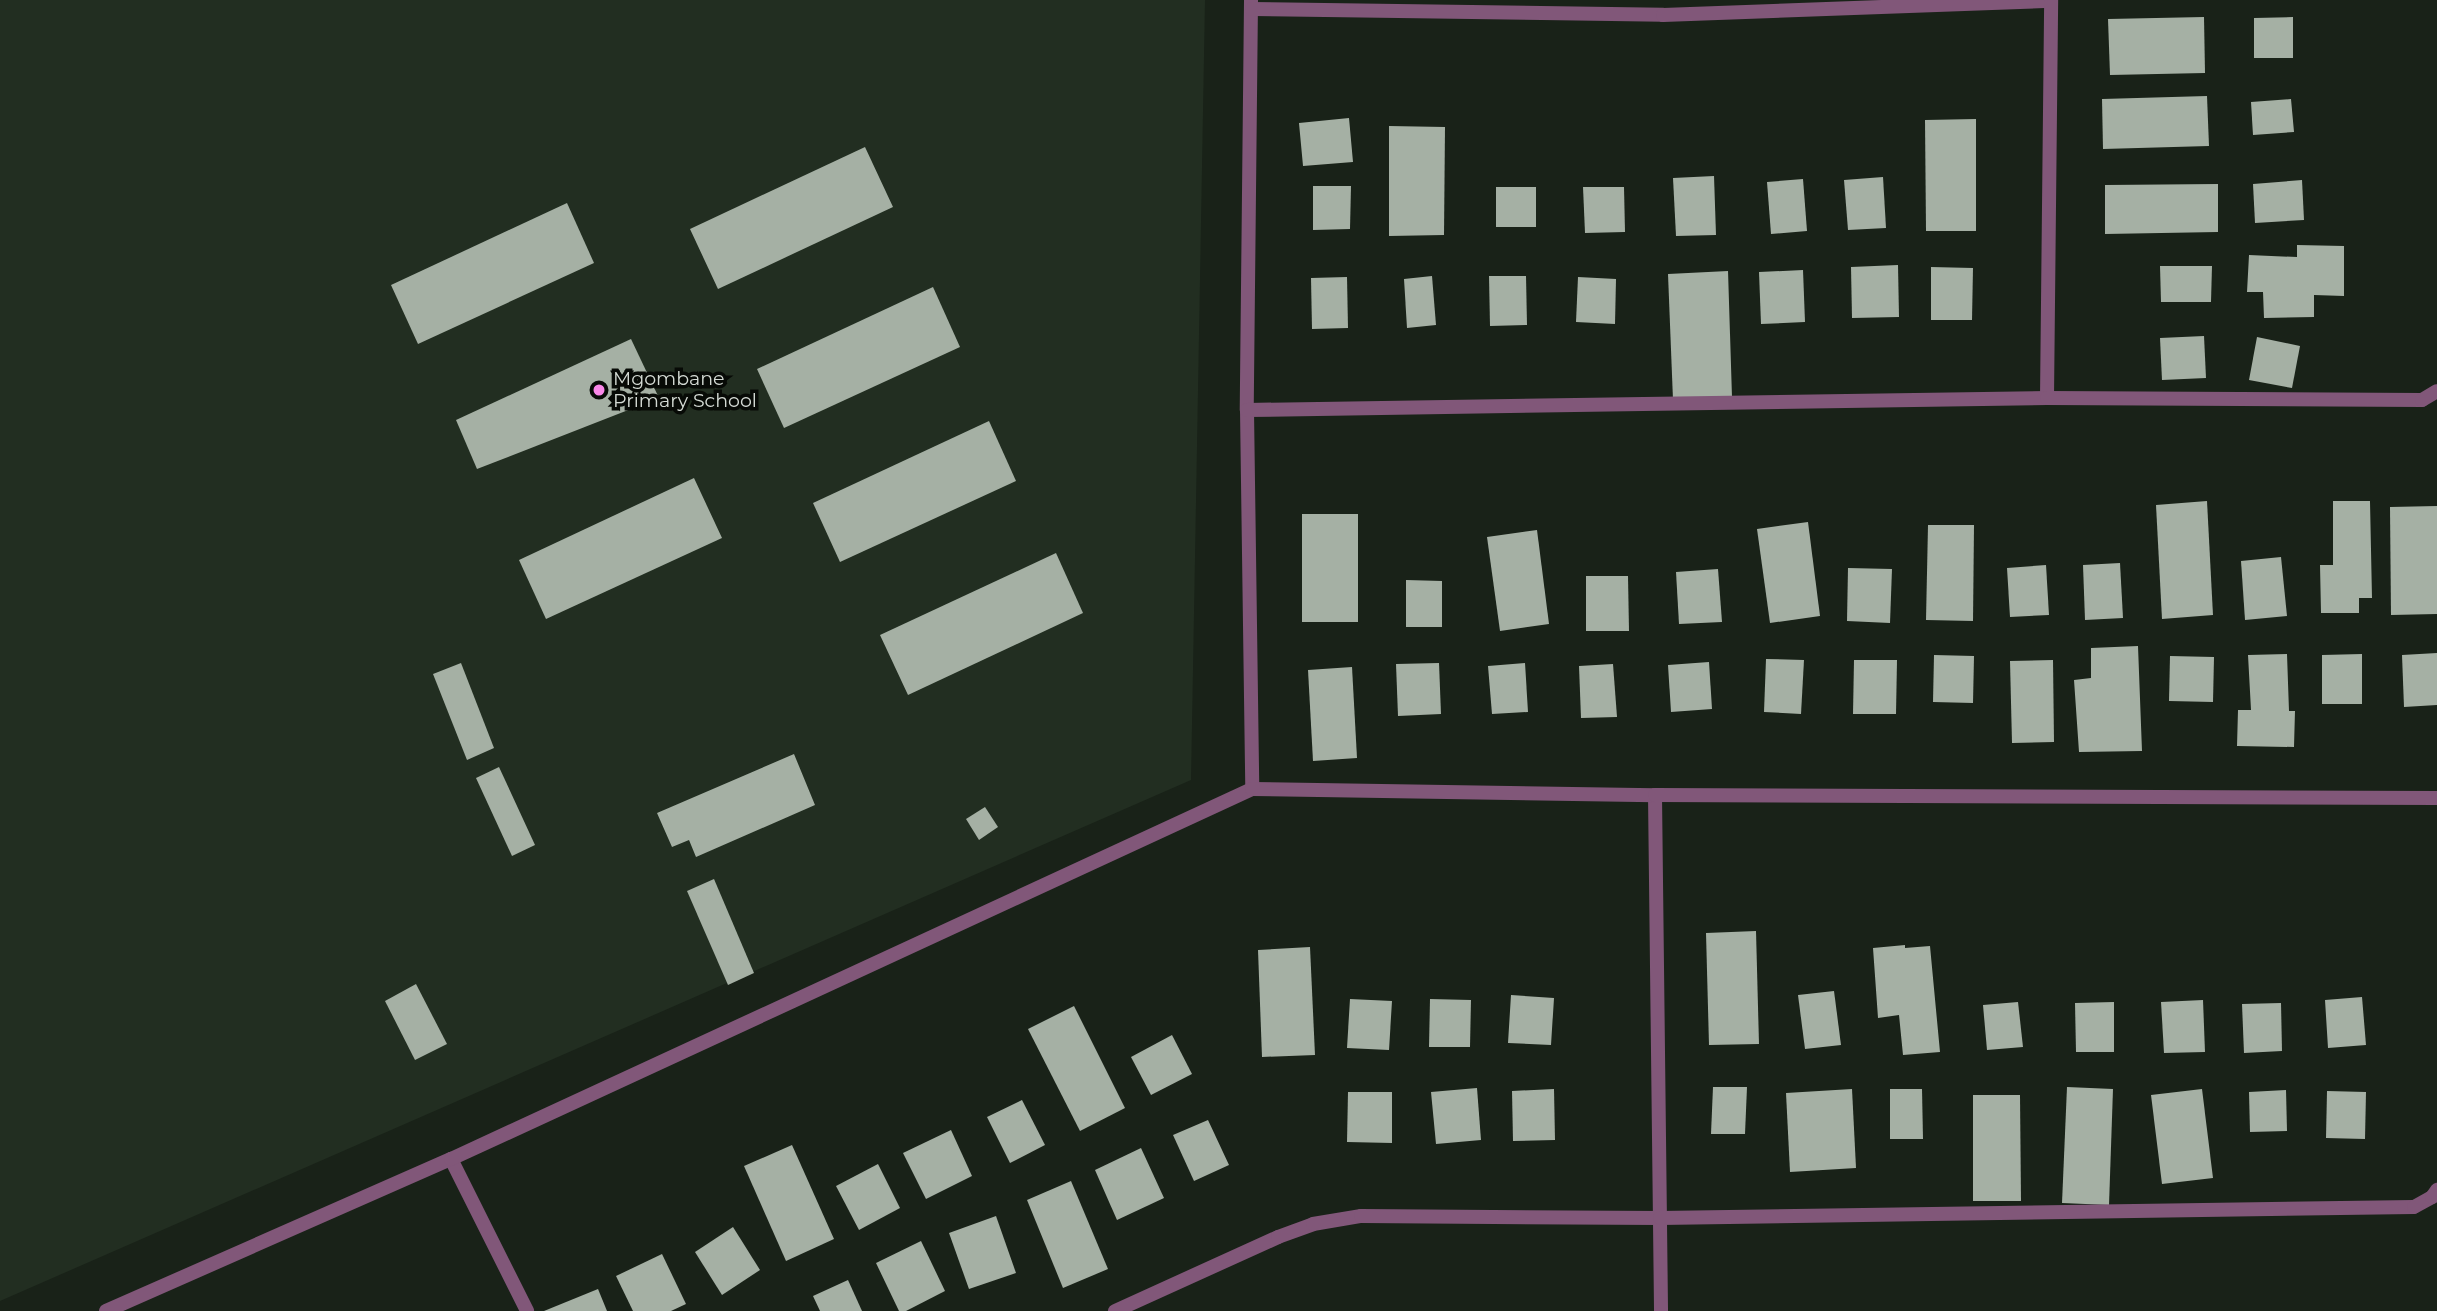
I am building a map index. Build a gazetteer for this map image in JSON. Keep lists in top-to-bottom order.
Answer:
{
  "places": ["Mgombane Primary School"]
}
